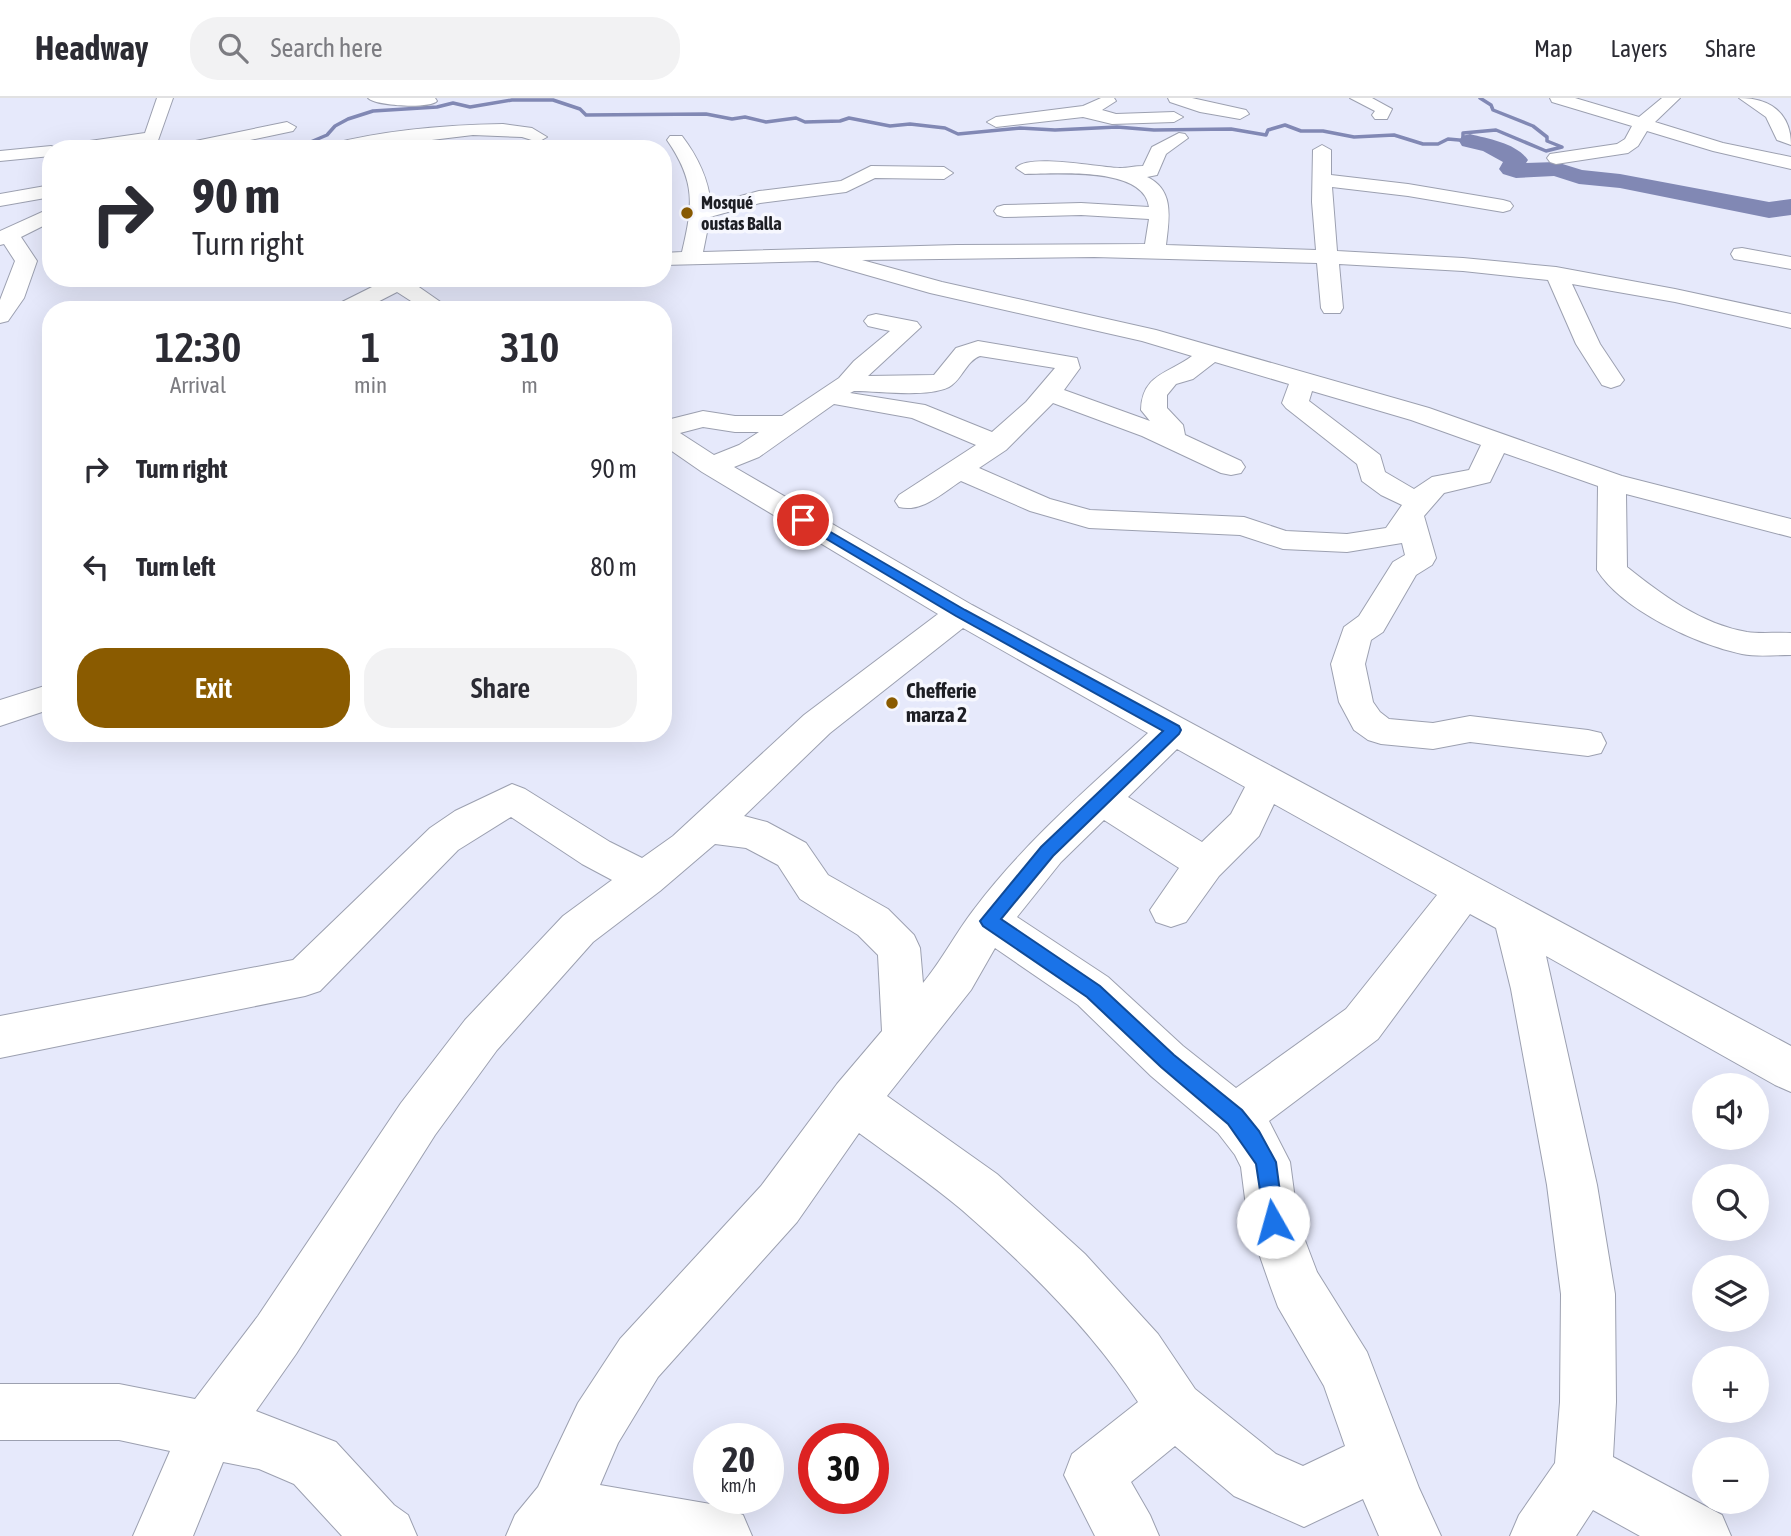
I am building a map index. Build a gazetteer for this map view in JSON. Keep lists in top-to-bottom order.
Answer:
{
  "places": ["Mosqué oustas Balla", "Chefferie marza 2"],
  "page": {
    "header": "Headway",
    "search": "Search here",
    "nav": ["Map", "Layers", "Share"],
    "turn": ["90 m", "Turn right"],
    "eta": [
      "12:30",
      "Arrival",
      "1",
      "min",
      "310",
      "m"
    ],
    "list": [
      {
        "name": "Turn right",
        "value": "90 m"
      },
      {
        "name": "Turn left",
        "value": "80 m"
      }
    ],
    "buttons": ["Exit", "Share"],
    "map_buttons": ["+", "−"],
    "speed": "20 km/h",
    "limit": "30"
  }
}
